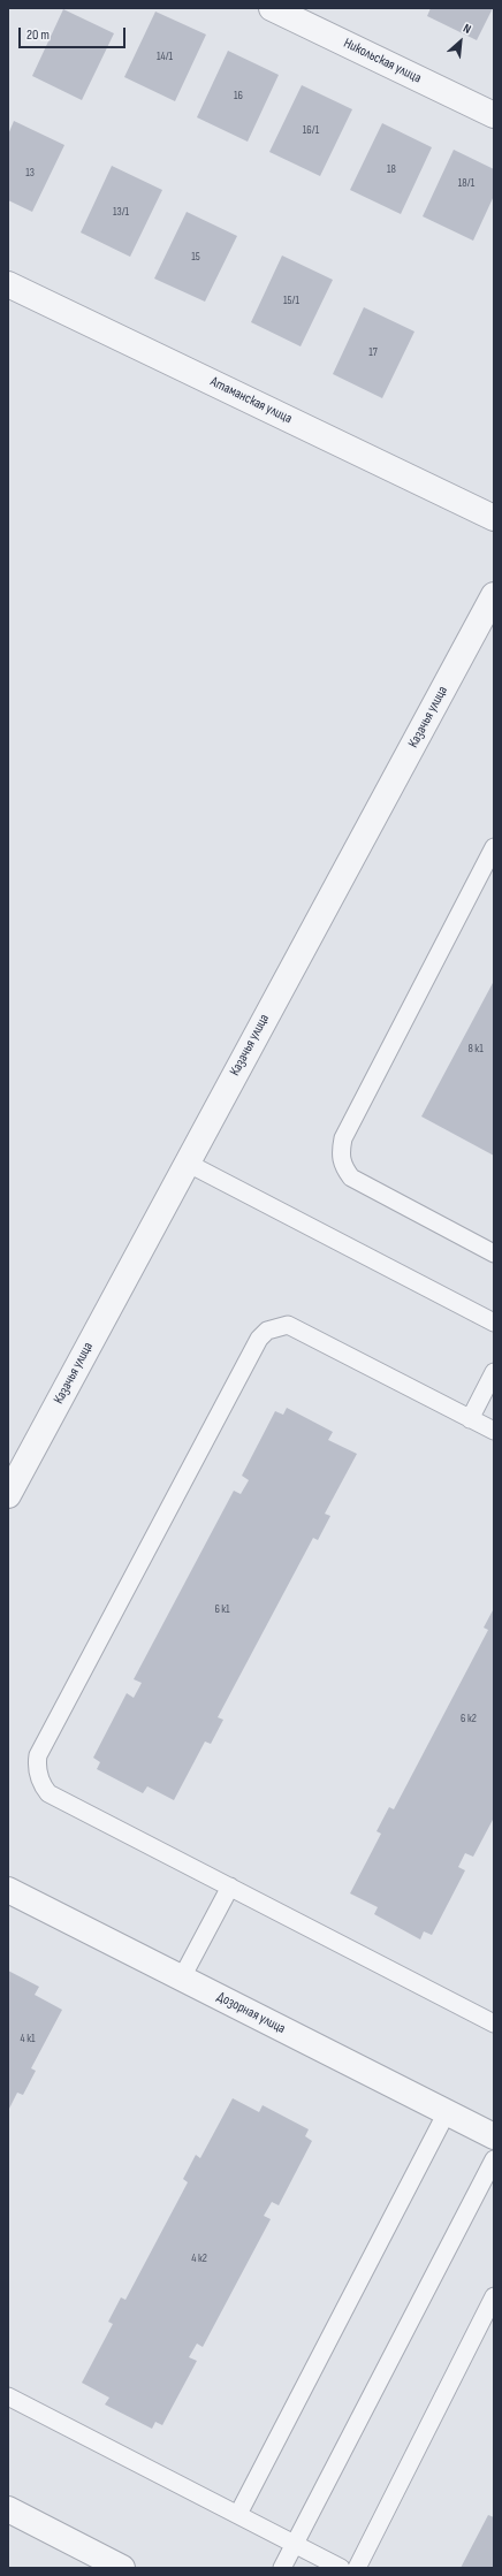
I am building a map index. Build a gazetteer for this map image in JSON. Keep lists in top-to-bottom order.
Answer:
{
  "streets": {
    "street": [
      "Никольская улица",
      "Атаманская улица",
      "Казачья улица",
      "Дозорная улица"
    ]
  },
  "house_numbers": [
    "14/1",
    "16",
    "16/1",
    "18",
    "13",
    "18/1",
    "13/1",
    "15",
    "15/1",
    "17",
    "8 к1",
    "6 к1",
    "6 к2",
    "4 к1",
    "4 к2"
  ],
  "scale_bar": "20 m",
  "north": "top right"
}
